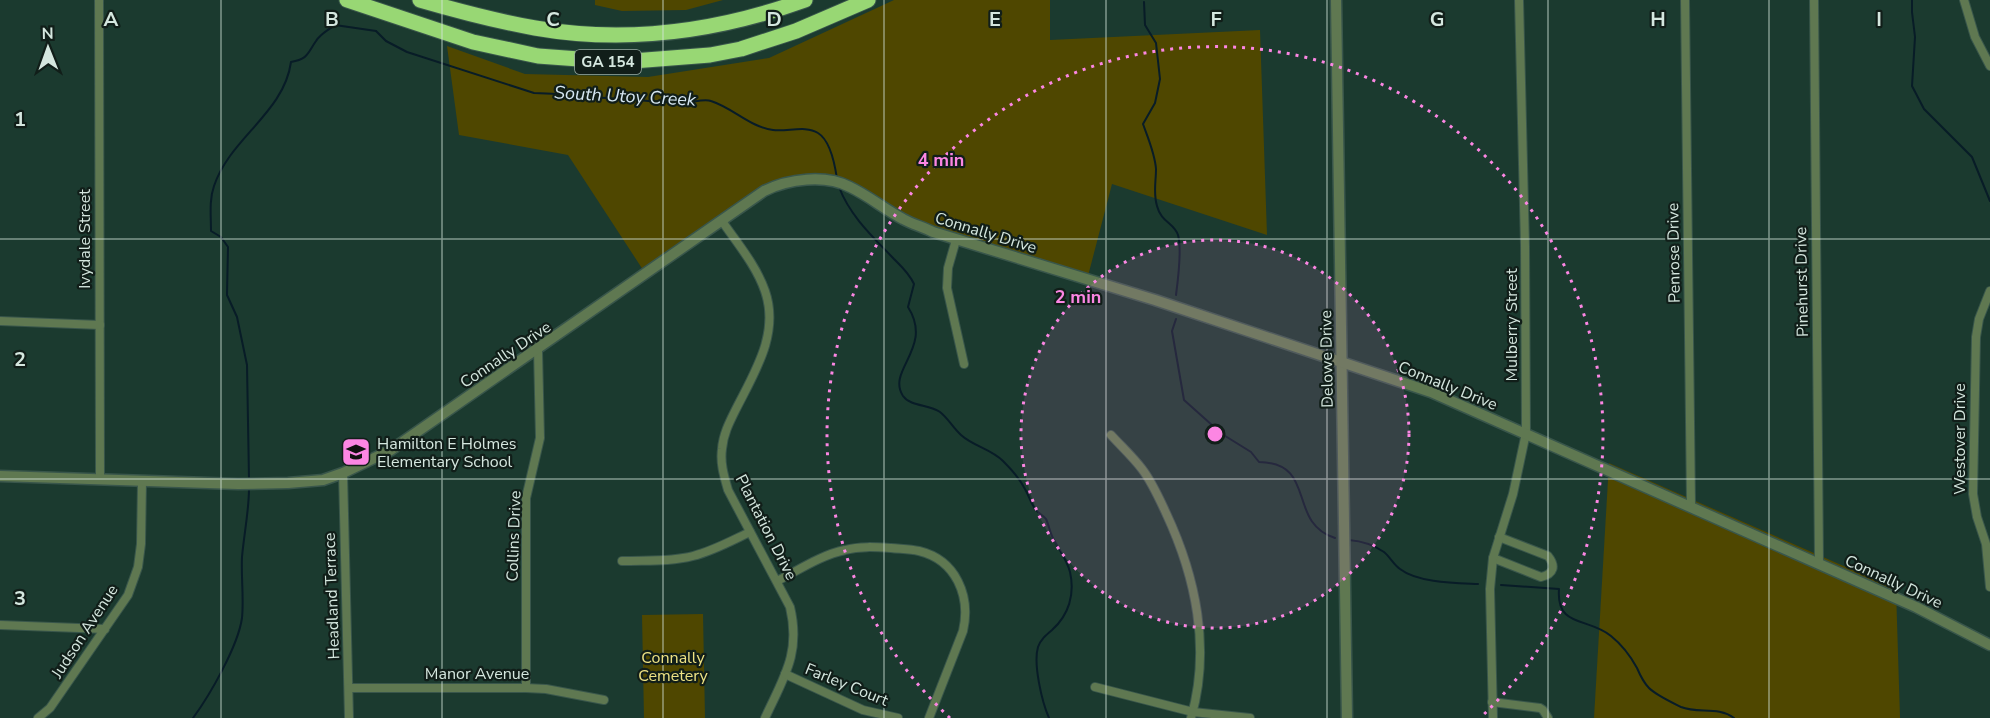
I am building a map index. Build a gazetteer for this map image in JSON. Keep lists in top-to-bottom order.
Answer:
{
  "streets": {
    "highway": ["GA 154"],
    "street": [
      "Connally Drive",
      "Ivydale Street",
      "Penrose Drive",
      "Pinehurst Drive",
      "Mulberry Street",
      "Delowe Drive",
      "Westover Drive",
      "Plantation Drive",
      "Collins Drive",
      "Headland Terrace",
      "Judson Avenue",
      "Manor Avenue",
      "Farley Court"
    ]
  },
  "crossings": [
    ["Connally Drive", "Ivydale Street"],
    ["Connally Drive", "Penrose Drive"],
    ["Connally Drive", "Pinehurst Drive"],
    ["Connally Drive", "Mulberry Street"],
    ["Connally Drive", "Delowe Drive"],
    ["Connally Drive", "Plantation Drive"],
    ["Connally Drive", "Collins Drive"],
    ["Connally Drive", "Headland Terrace"],
    ["Connally Drive", "Judson Avenue"],
    ["Plantation Drive", "Farley Court"],
    ["Collins Drive", "Manor Avenue"],
    ["Headland Terrace", "Manor Avenue"]
  ],
  "water": ["South Utoy Creek"],
  "parks": ["Connally Cemetery"],
  "places": {
    "school or university": ["Hamilton E Holmes Elementary School"]
  },
  "north": "top",
  "grid": {
    "columns": [
      "A",
      "B",
      "C",
      "D",
      "E",
      "F",
      "G",
      "H",
      "I"
    ],
    "rows": ["1", "2", "3"]
  },
  "rings": ["4 min", "2 min"]
}
